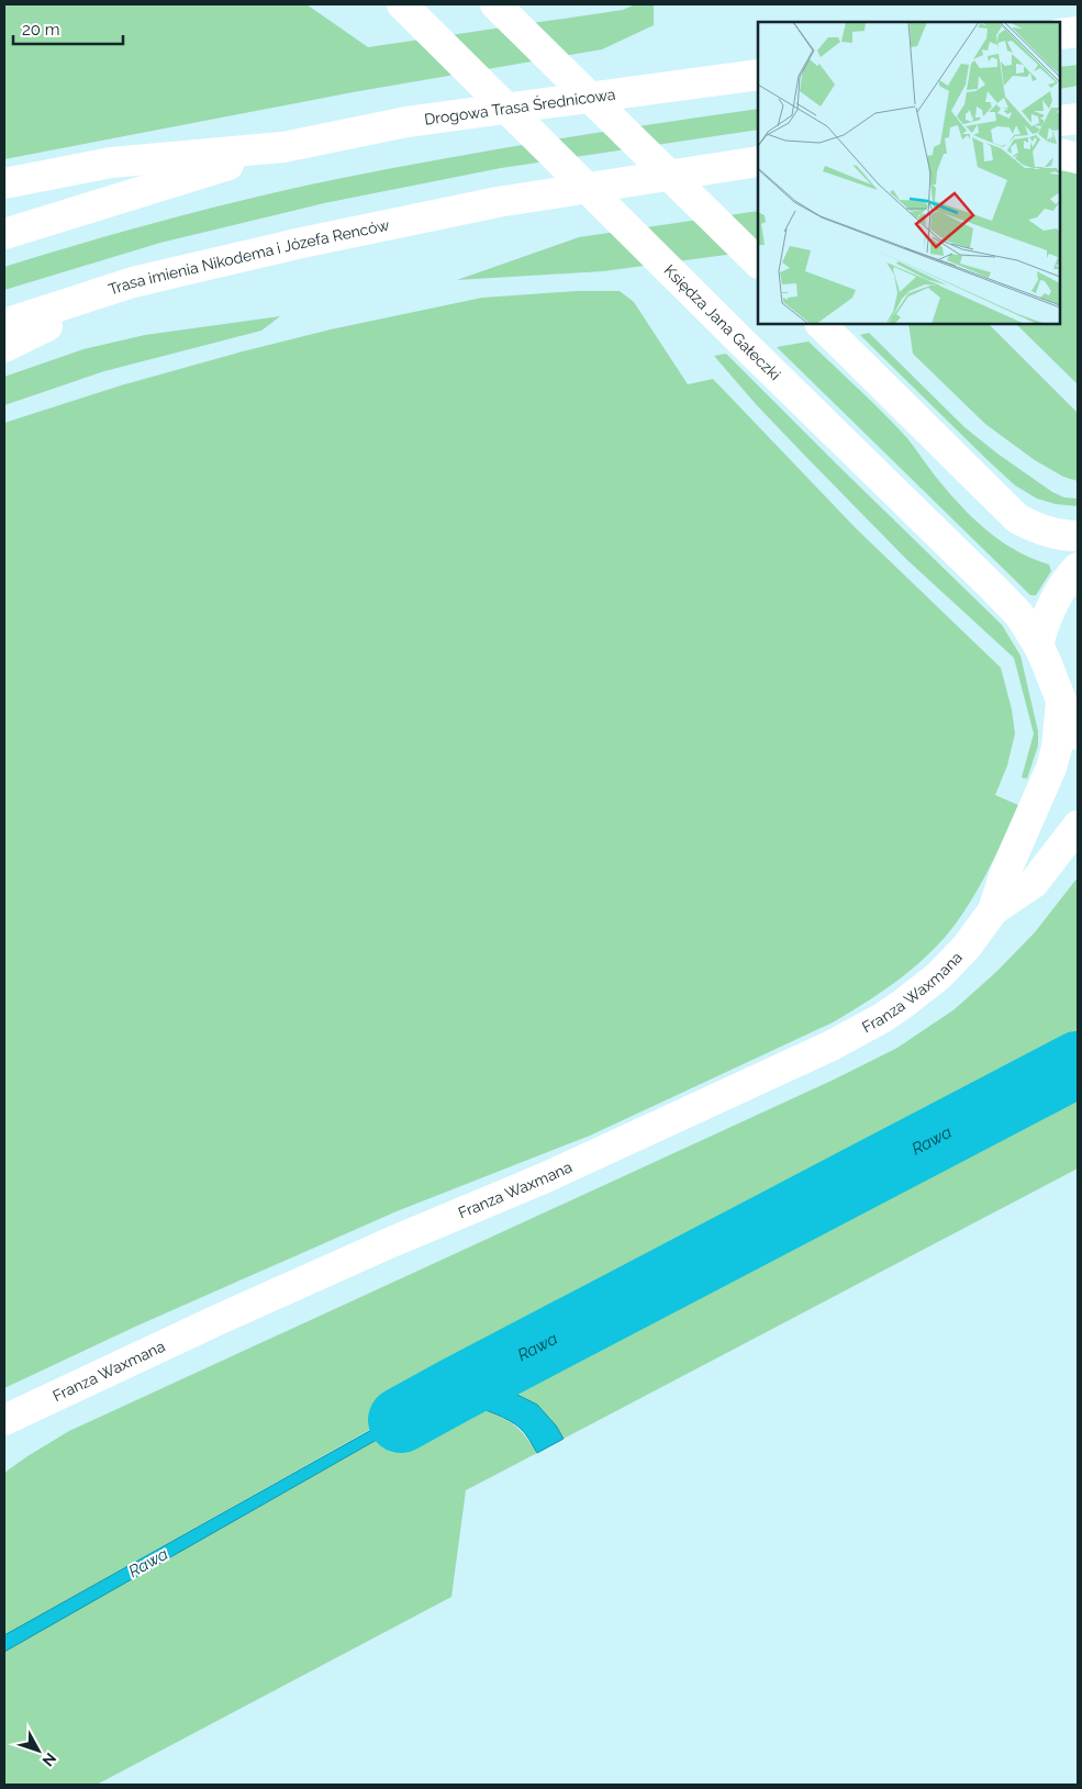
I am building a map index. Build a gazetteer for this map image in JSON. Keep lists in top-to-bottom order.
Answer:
{
  "streets": {
    "street": [
      "Drogowa Trasa Średnicowa",
      "Trasa imienia Nikodema i Józefa Renców",
      "Księdza Jana Gałeczki",
      "Franza Waxmana"
    ]
  },
  "crossings": [
    ["Księdza Jana Gałeczki", "Franza Waxmana"]
  ],
  "water": ["Rawa"],
  "scale_bar": "20 m",
  "north": "bottom right"
}
